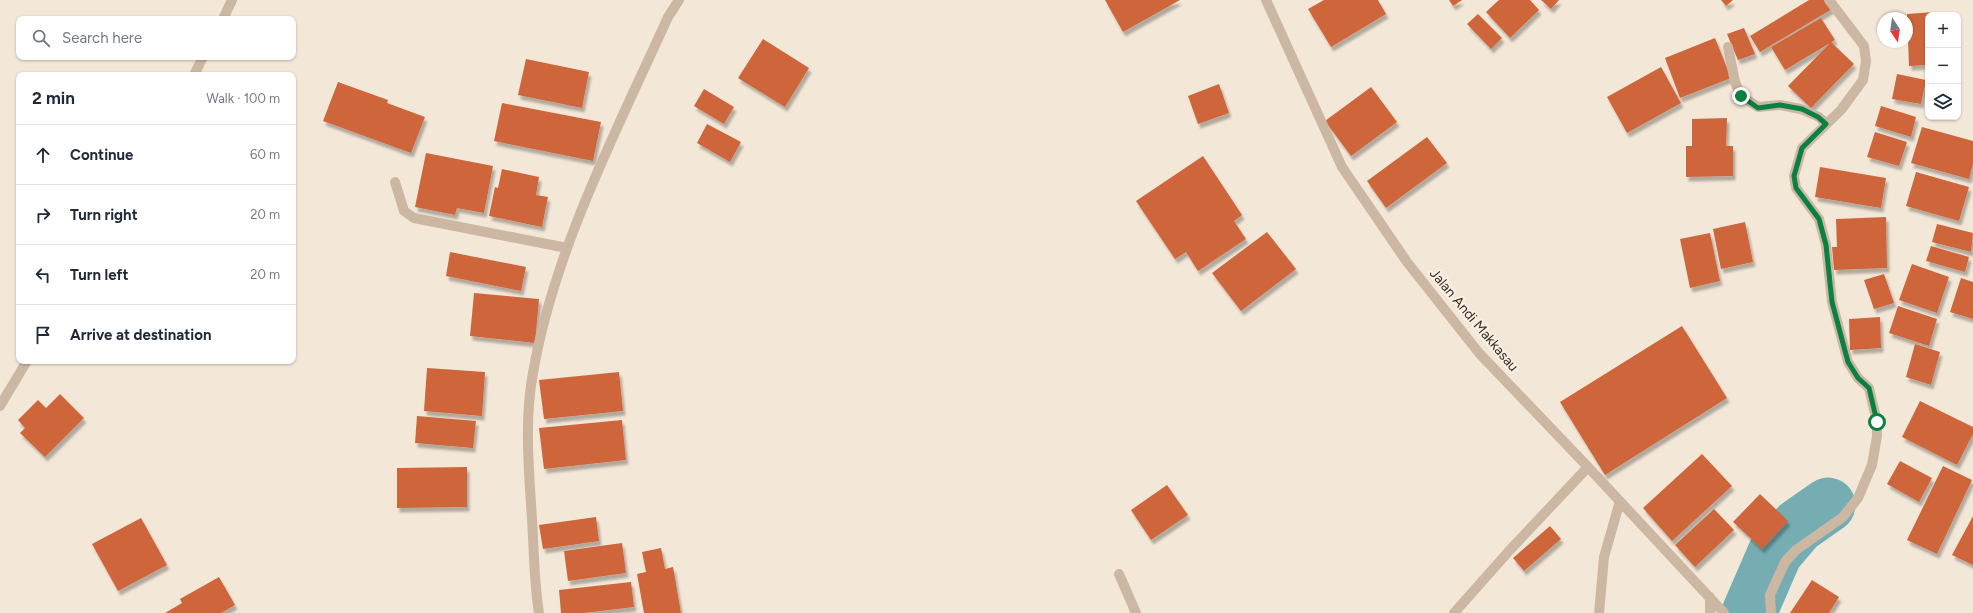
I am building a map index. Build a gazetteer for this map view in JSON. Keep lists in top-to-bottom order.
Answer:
{
  "streets": {
    "street": ["Jalan Andi Makkasau"]
  },
  "north": "bottom",
  "page": {
    "map_buttons": ["+", "−"],
    "search": "Search here",
    "heading": ["2 min", "Walk · 100 m"],
    "list": [
      ["Continue", "60 m"],
      ["Turn right", "20 m"],
      ["Turn left", "20 m"],
      "Arrive at destination"
    ]
  }
}
